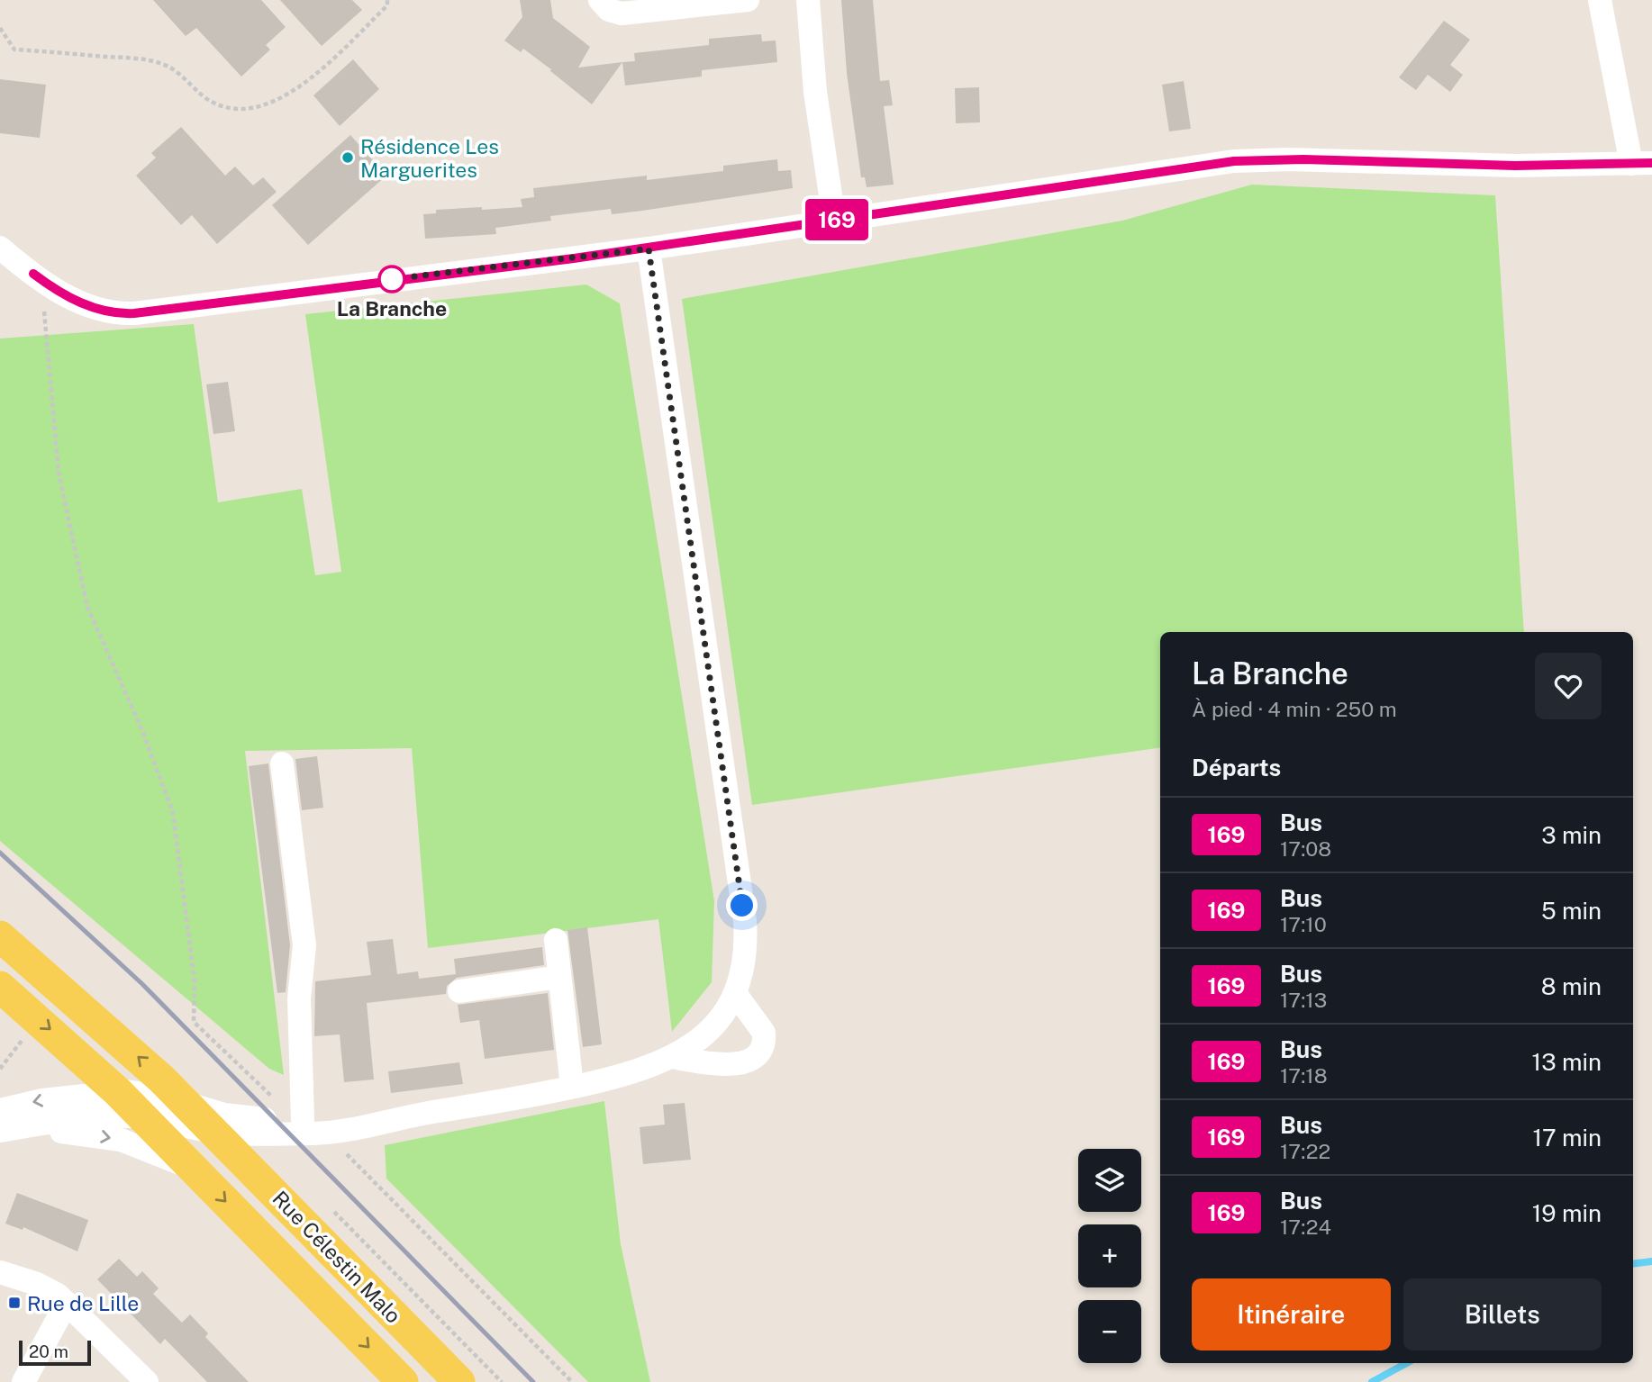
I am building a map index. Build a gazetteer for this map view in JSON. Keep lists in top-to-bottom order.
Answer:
{
  "streets": {
    "main road": ["Rue Célestin Malo"]
  },
  "places": {
    "other": ["Résidence Les Marguerites", "La Branche"],
    "transit": ["Rue de Lille"]
  },
  "lines": ["bus line 169"],
  "scale_bar": "20 m",
  "page": {
    "on_map": "169",
    "heading": [
      ["La Branche", "À pied · 4 min · 250 m"],
      "Départs"
    ],
    "list": [
      {
        "mark": "169",
        "name": "Bus",
        "note": "17:08",
        "value": "3 min"
      },
      {
        "mark": "169",
        "name": "Bus",
        "note": "17:10",
        "value": "5 min"
      },
      {
        "mark": "169",
        "name": "Bus",
        "note": "17:13",
        "value": "8 min"
      },
      {
        "mark": "169",
        "name": "Bus",
        "note": "17:18",
        "value": "13 min"
      },
      {
        "mark": "169",
        "name": "Bus",
        "note": "17:22",
        "value": "17 min"
      },
      {
        "mark": "169",
        "name": "Bus",
        "note": "17:24",
        "value": "19 min"
      }
    ],
    "map_buttons": ["+", "−"],
    "buttons": ["Itinéraire", "Billets"],
    "scale": "20 m"
  }
}
